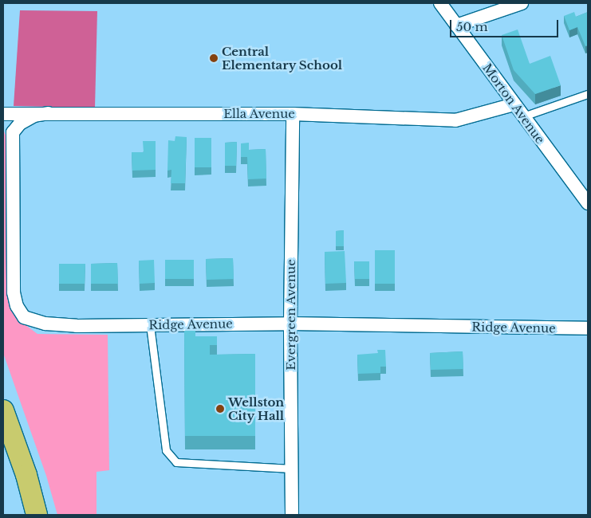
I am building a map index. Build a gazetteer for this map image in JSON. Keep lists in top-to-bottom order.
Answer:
{
  "streets": {
    "street": [
      "Morton Avenue",
      "Ella Avenue",
      "Evergreen Avenue",
      "Ridge Avenue"
    ]
  },
  "crossings": [
    ["Morton Avenue", "Ella Avenue"],
    ["Ella Avenue", "Evergreen Avenue"],
    ["Ella Avenue", "Ridge Avenue"],
    ["Evergreen Avenue", "Ridge Avenue"]
  ],
  "places": ["Central Elementary School", "Wellston City Hall"],
  "scale_bar": "50 m"
}
